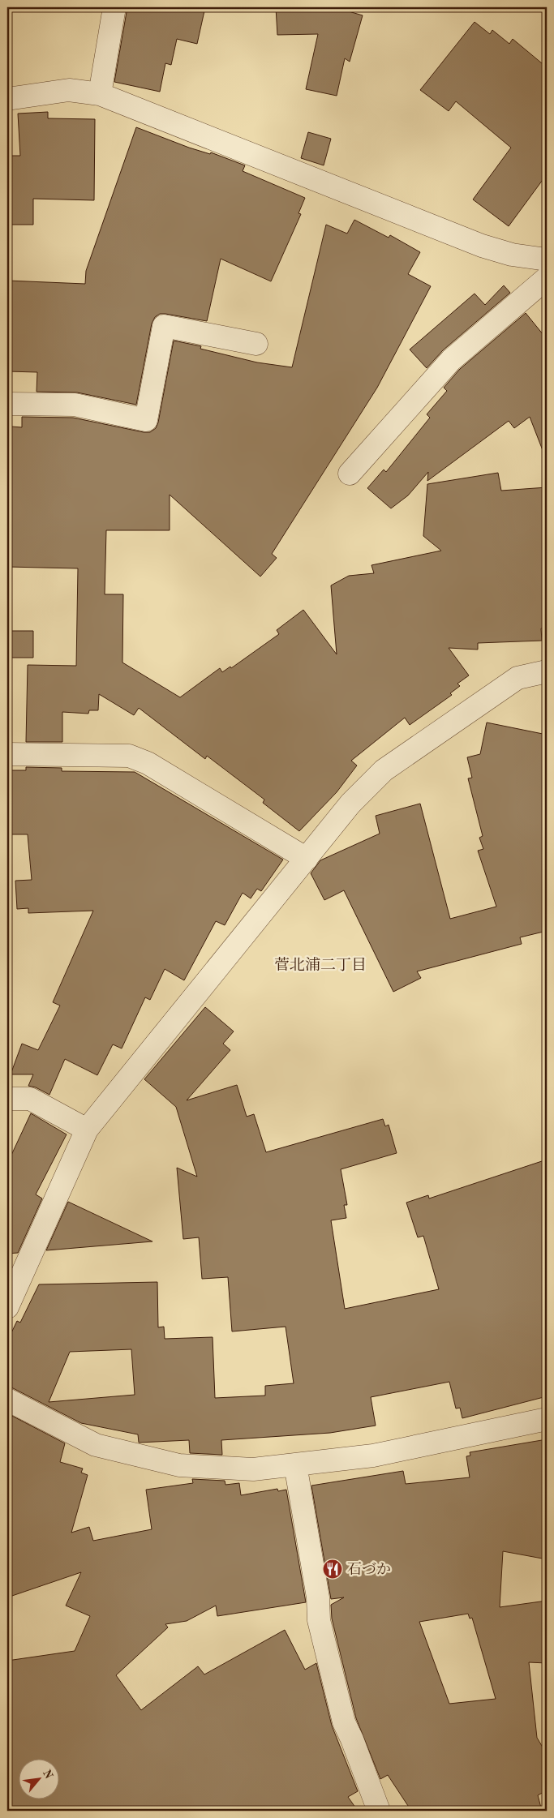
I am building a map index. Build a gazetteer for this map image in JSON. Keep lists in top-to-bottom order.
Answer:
{
  "districts": ["菅北浦二丁目"],
  "places": {
    "restaurant": ["石づか"]
  },
  "north": "top right"
}
